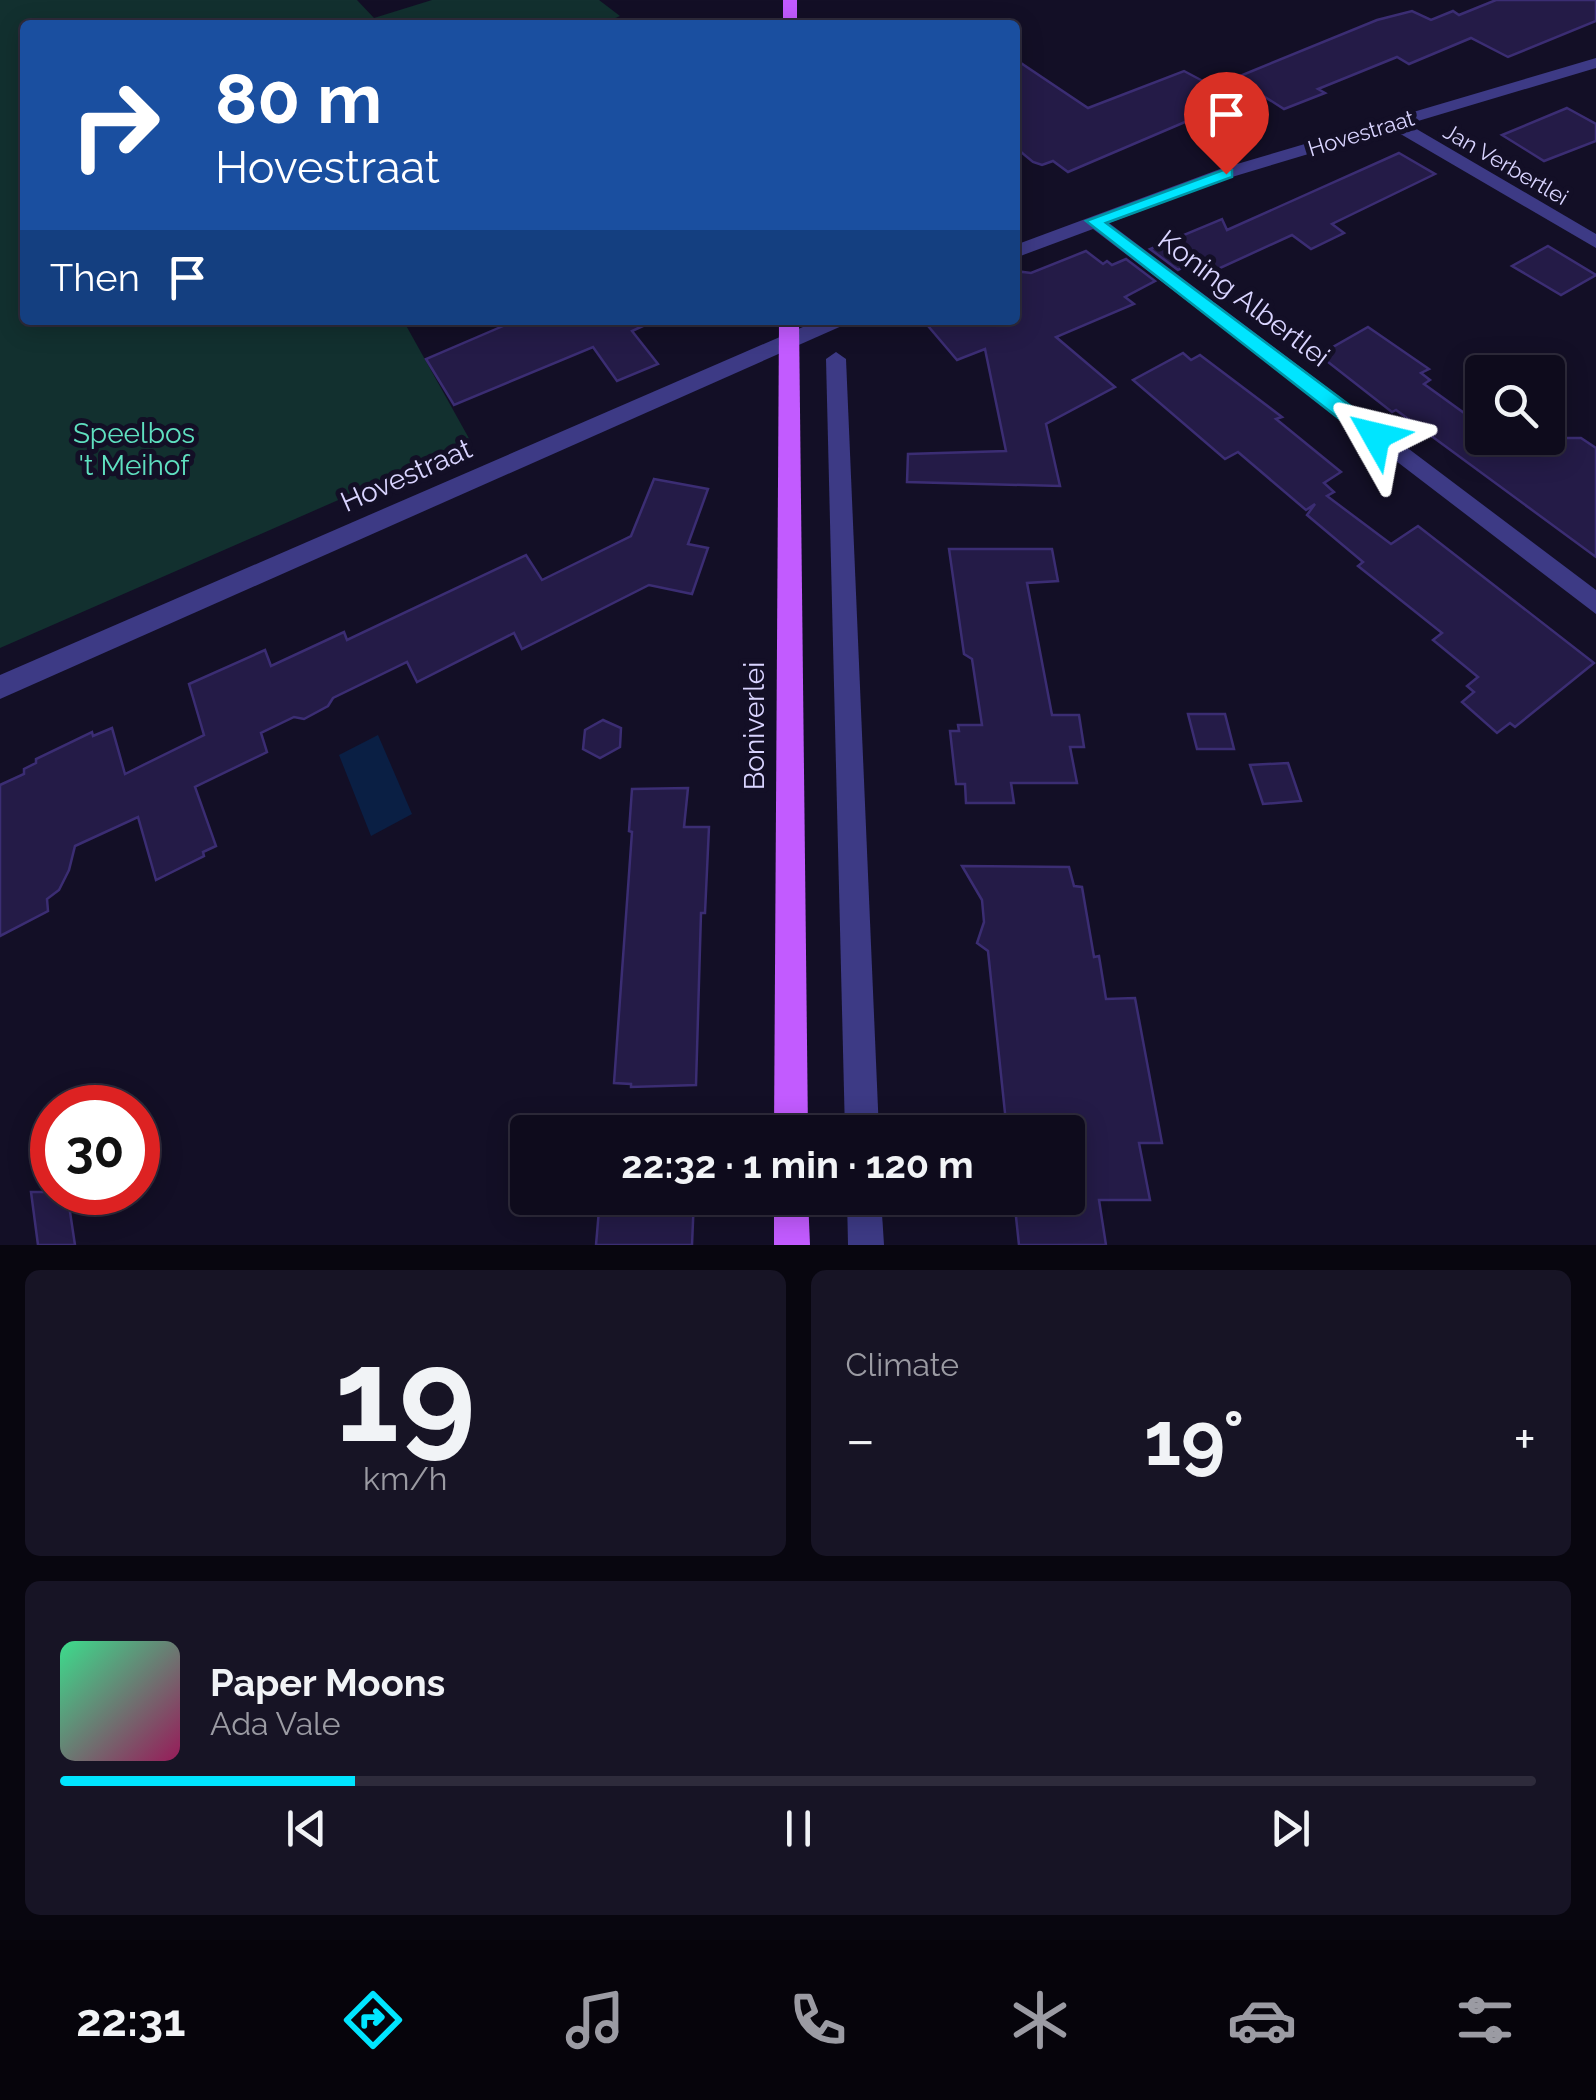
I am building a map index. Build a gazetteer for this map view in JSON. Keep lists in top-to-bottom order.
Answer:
{
  "streets": {
    "main road": ["Boniverlei"],
    "street": ["Hovestraat", "Jan Verbertlei", "Koning Albertlei"]
  },
  "crossings": [
    ["Hovestraat", "Jan Verbertlei"],
    ["Hovestraat", "Koning Albertlei"],
    ["Hovestraat", "Boniverlei"]
  ],
  "parks": ["Speelbos 't Meihof"],
  "page": {
    "turn": ["80 m", "Hovestraat"],
    "then": "Then",
    "limit": "30",
    "trip": "22:32 · 1 min · 120 m",
    "tile": [
      ["19", "km/h"],
      "Climate"
    ],
    "heat": ["−", "19°", "+"],
    "song": ["Paper Moons", "Ada Vale"],
    "tabs": "22:31"
  }
}
